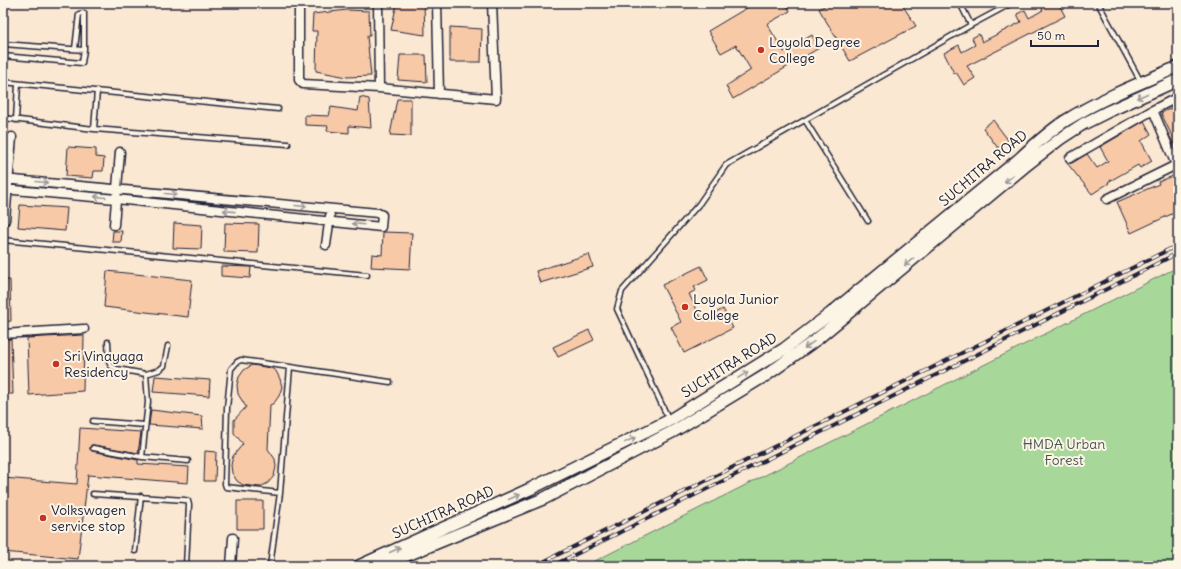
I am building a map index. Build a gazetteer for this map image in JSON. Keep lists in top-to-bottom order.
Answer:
{
  "streets": {
    "main road": ["SUCHITRA ROAD"]
  },
  "parks": ["HMDA Urban Forest"],
  "places": [
    "Loyola Degree College",
    "Loyola Junior College",
    "Sri Vinayaga Residency",
    "Volkswagen service stop"
  ],
  "scale_bar": "50 m"
}
